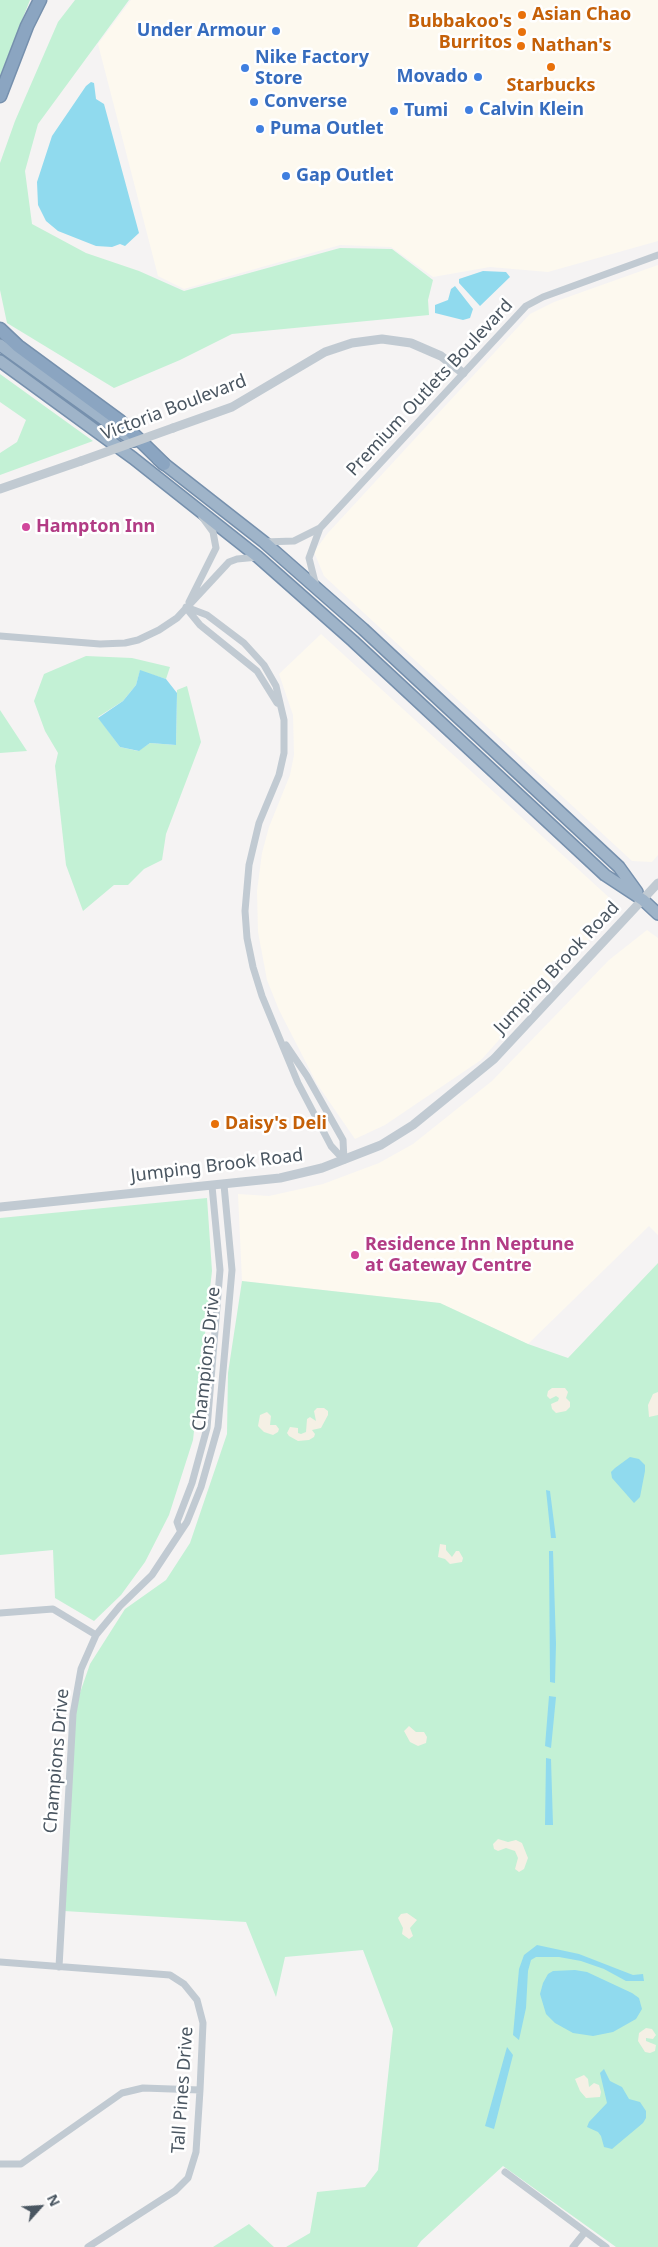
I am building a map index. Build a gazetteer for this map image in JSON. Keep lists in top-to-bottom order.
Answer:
{
  "streets": {
    "street": [
      "Premium Outlets Boulevard",
      "Victoria Boulevard",
      "Jumping Brook Road",
      "Champions Drive",
      "Tall Pines Drive"
    ]
  },
  "crossings": [
    ["Premium Outlets Boulevard", "Victoria Boulevard"],
    ["Jumping Brook Road", "Champions Drive"],
    ["Champions Drive", "Tall Pines Drive"]
  ],
  "places": [
    "Asian Chao",
    "Under Armour",
    "Bubbakoo's Burritos",
    "Nathan's",
    "Starbucks",
    "Nike Factory Store",
    "Movado",
    "Converse",
    "Calvin Klein",
    "Tumi",
    "Puma Outlet",
    "Gap Outlet",
    "Hampton Inn",
    "Daisy's Deli",
    "Residence Inn Neptune at Gateway Centre"
  ],
  "north": "top right"
}
